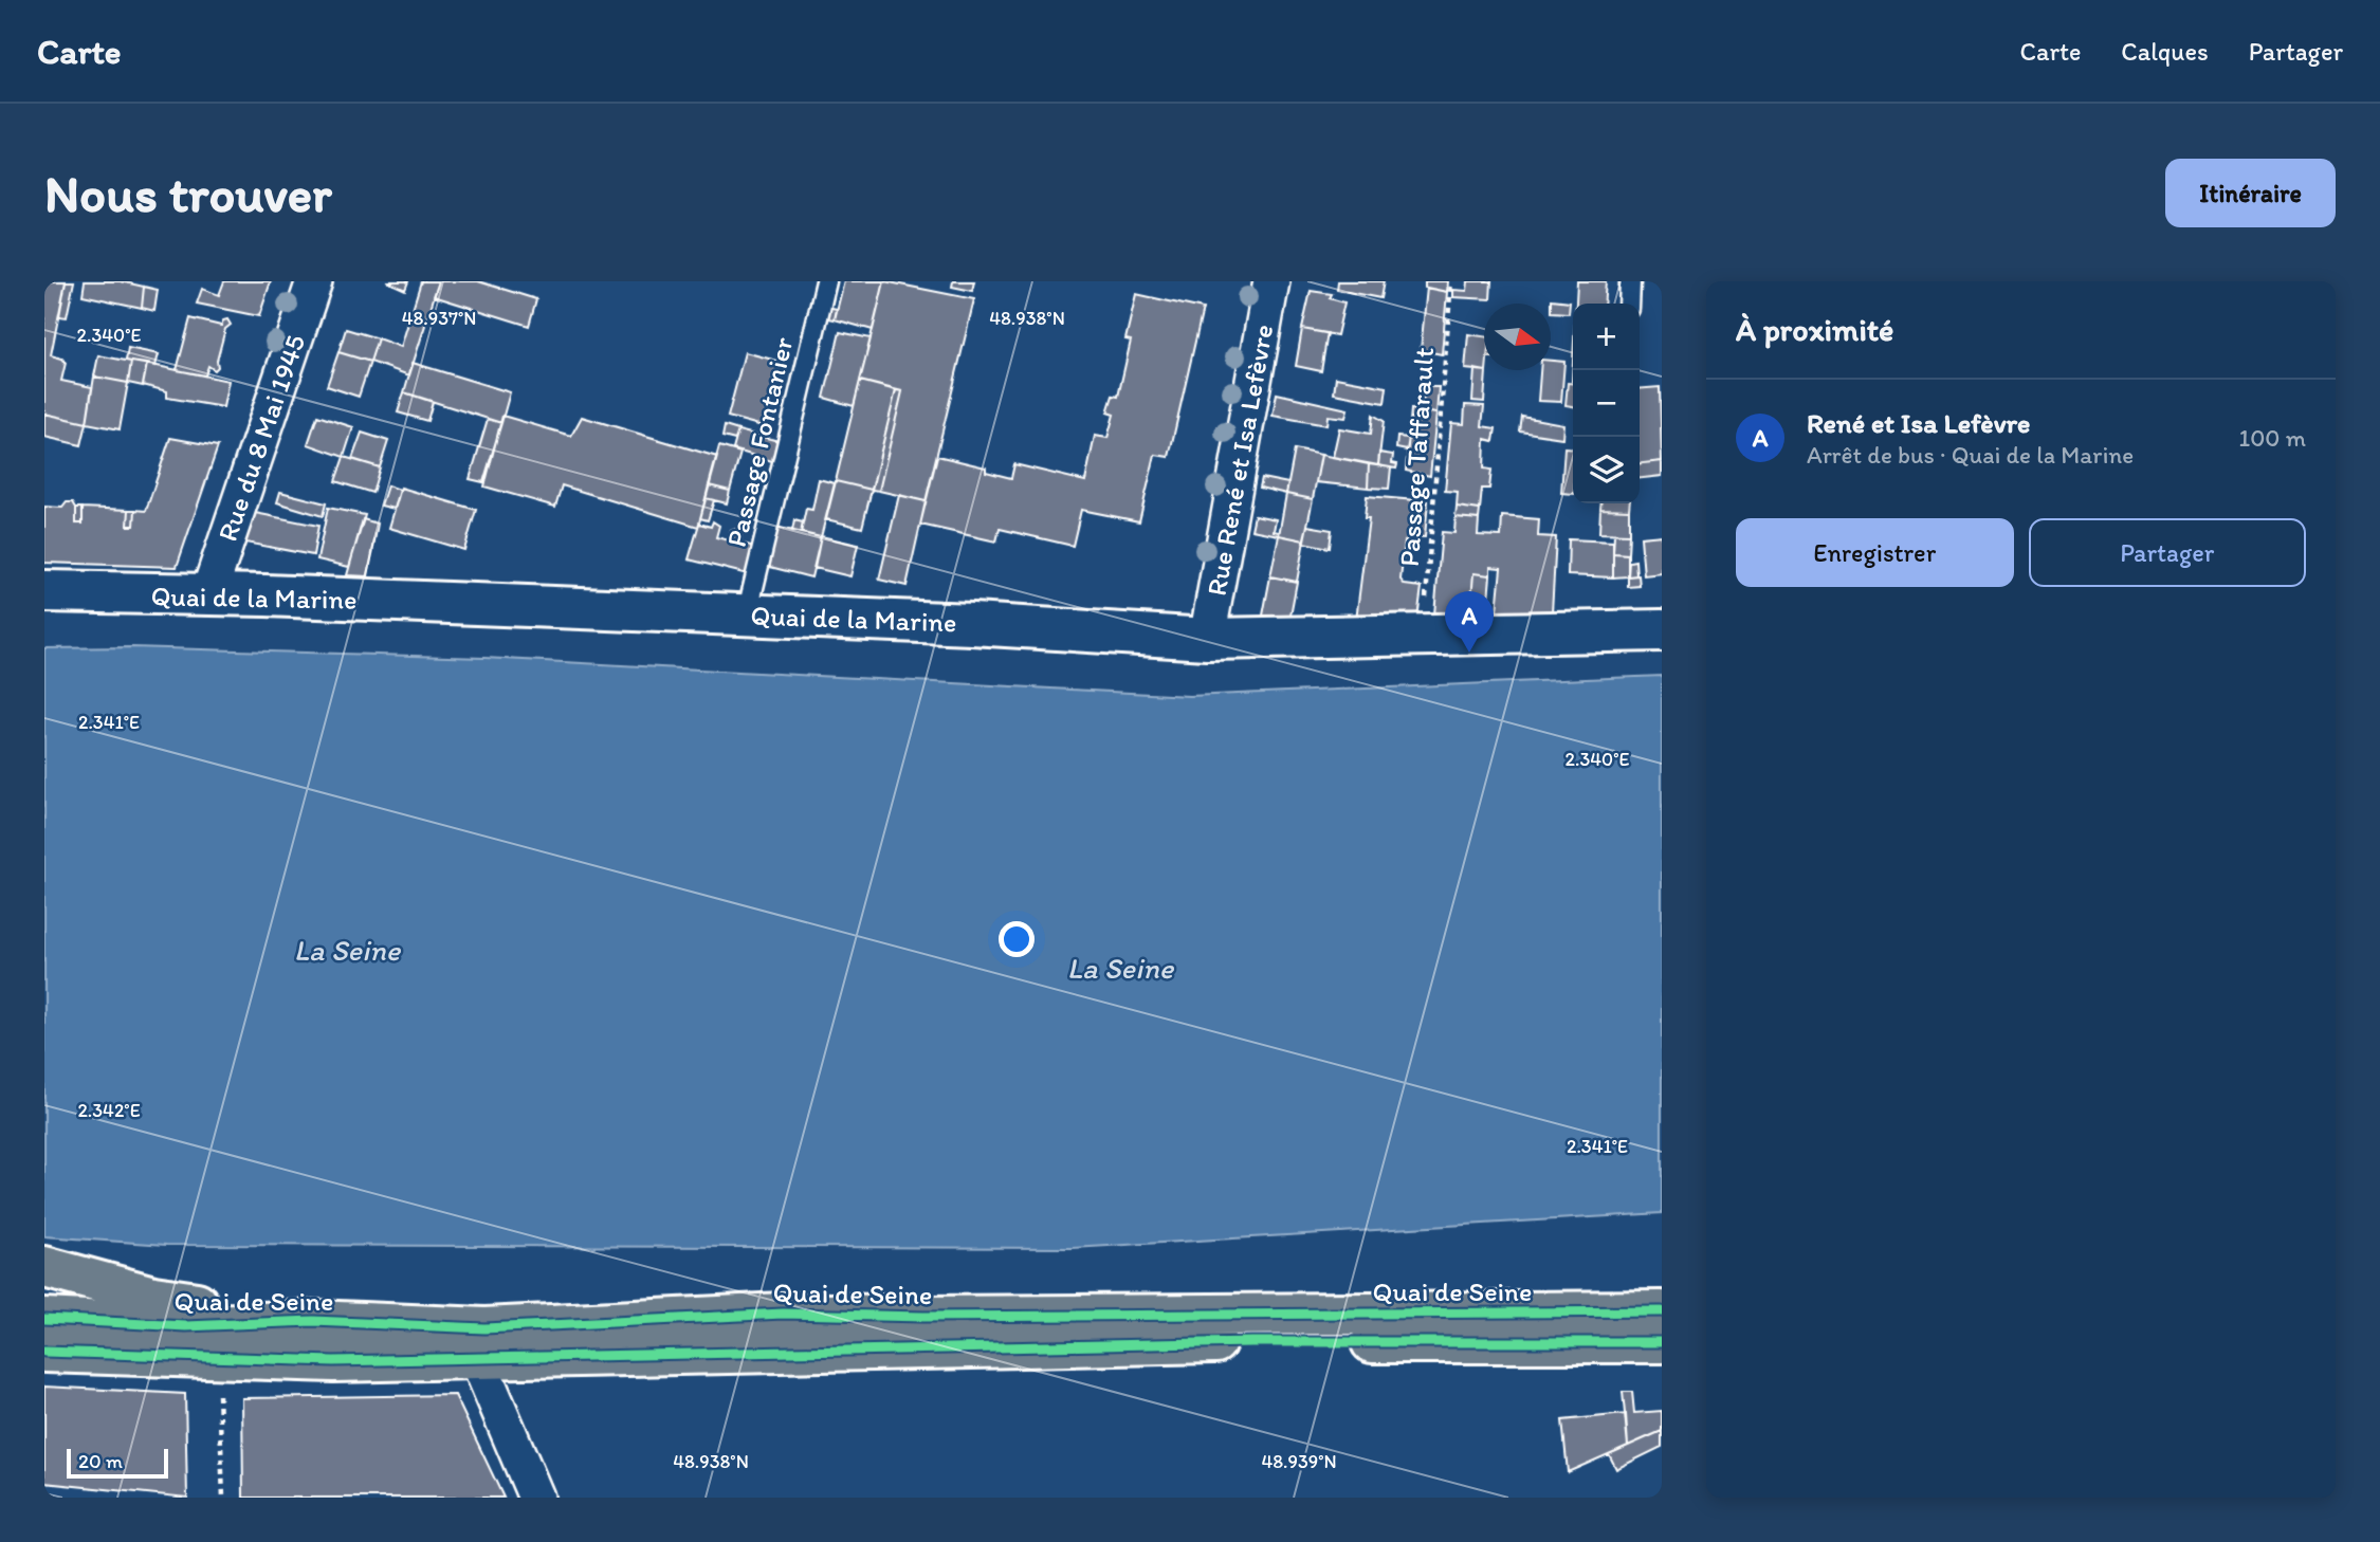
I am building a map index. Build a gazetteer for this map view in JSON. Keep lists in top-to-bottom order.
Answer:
{
  "streets": {
    "main road": ["Quai de Seine"],
    "street": ["Rue du 8 Mai 1945", "Rue René et Isa Lefèvre", "Quai de la Marine"],
    "lane": ["Passage Fontanier"],
    "path": ["Passage Taffarault"]
  },
  "crossings": [
    ["Rue du 8 Mai 1945", "Quai de la Marine"],
    ["Passage Fontanier", "Quai de la Marine"],
    ["Passage Taffarault", "Quai de la Marine"],
    ["Rue René et Isa Lefèvre", "Quai de la Marine"]
  ],
  "water": ["La Seine"],
  "scale_bar": "20 m",
  "north": "right",
  "page": {
    "header": "Carte",
    "nav": ["Carte", "Calques", "Partager"],
    "buttons": [
      "Itinéraire",
      ["Enregistrer", "Partager"]
    ],
    "title": "Nous trouver",
    "heading": "À proximité",
    "map_buttons": ["+", "−"],
    "list": [
      {
        "mark": "A",
        "name": "René et Isa Lefèvre",
        "note": "Arrêt de bus · Quai de la Marine",
        "value": "100 m"
      }
    ],
    "pins": "A",
    "scale": "20 m"
  },
  "coordinates": [
    "48.937°N",
    "48.938°N",
    "2.340°E",
    "2.341°E",
    "2.342°E",
    "48.939°N"
  ]
}
